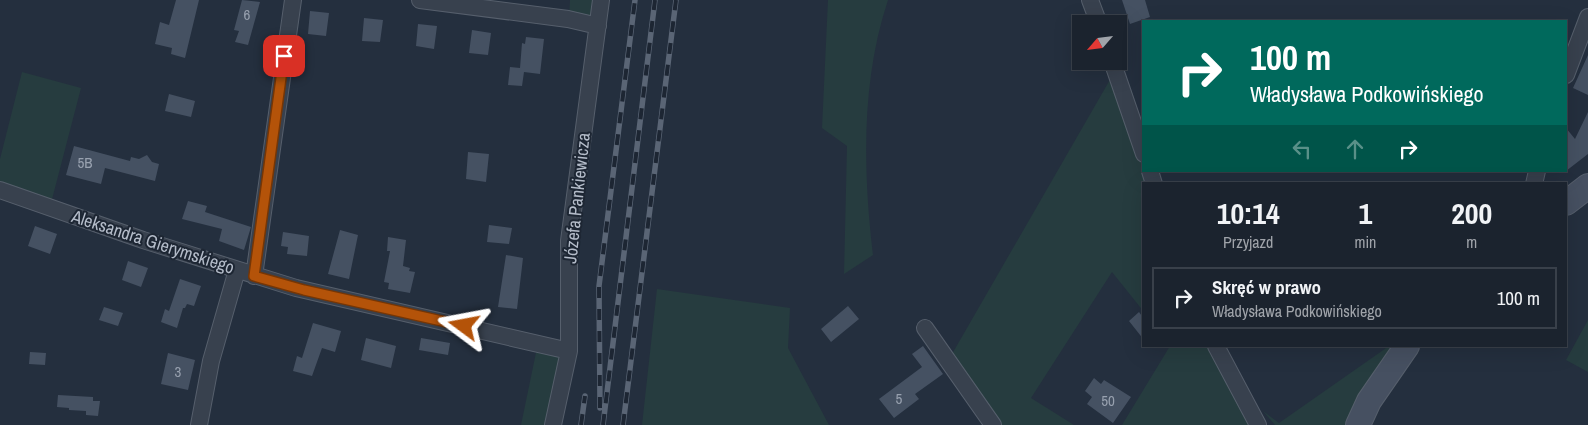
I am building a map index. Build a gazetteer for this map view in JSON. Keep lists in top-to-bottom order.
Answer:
{
  "streets": {
    "street": ["Józefa Pankiewicza", "Aleksandra Gierymskiego"]
  },
  "crossings": [
    ["Józefa Pankiewicza", "Aleksandra Gierymskiego"]
  ],
  "house_numbers": [
    "6",
    "5B",
    "3",
    "5",
    "50"
  ],
  "north": "bottom left",
  "page": {
    "turn": ["100 m", "Władysława Podkowińskiego"],
    "eta": [
      "10:14",
      "Przyjazd",
      "1",
      "min",
      "200",
      "m"
    ],
    "list": [
      {
        "name": "Skręć w prawo",
        "note": "Władysława Podkowińskiego",
        "value": "100 m"
      }
    ]
  }
}
